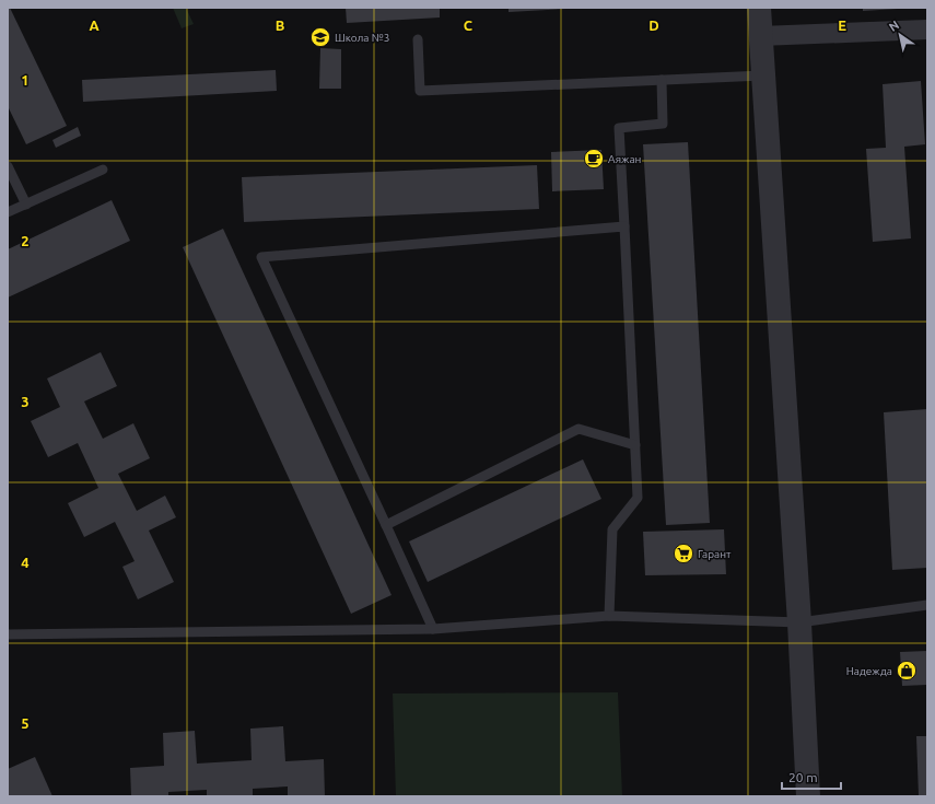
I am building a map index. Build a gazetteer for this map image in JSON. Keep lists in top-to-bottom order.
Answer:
{
  "places": {
    "school or university": ["Школа №3"],
    "cafe": ["Аяжан"],
    "supermarket": ["Гарант"],
    "shop": ["Надежда"]
  },
  "scale_bar": "20 m",
  "north": "top left",
  "grid": {
    "columns": [
      "A",
      "B",
      "C",
      "D",
      "E"
    ],
    "rows": [
      "1",
      "2",
      "3",
      "4",
      "5"
    ]
  }
}
